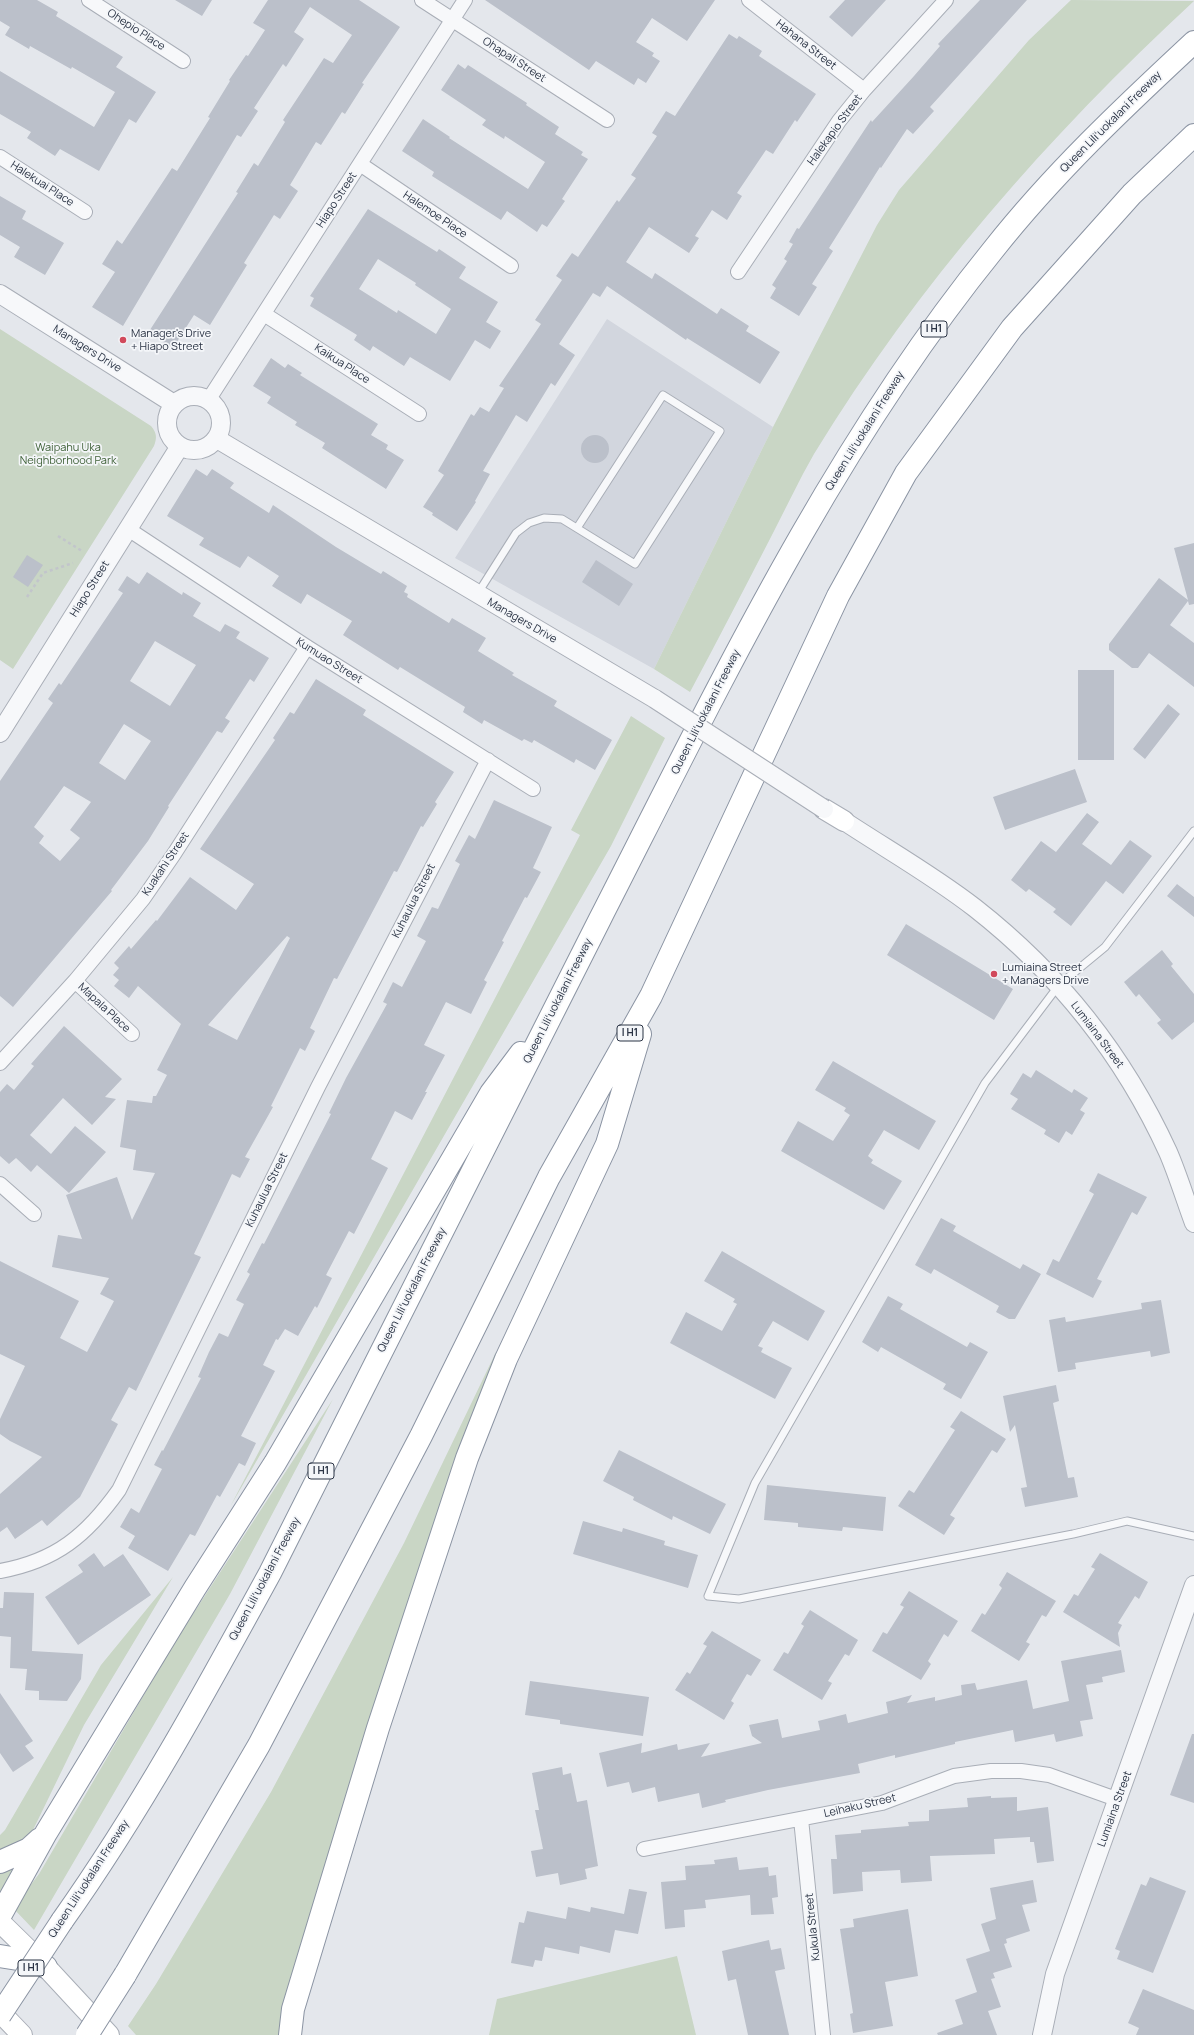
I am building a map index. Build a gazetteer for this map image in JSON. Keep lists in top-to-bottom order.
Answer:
{
  "streets": {
    "highway": ["Queen Liliʻuokalani Freeway", "I H1"],
    "main road": ["Lumiaina Street"],
    "street": [
      "Ohepio Place",
      "Hahana Street",
      "Ohapali Street",
      "Halekapio Street",
      "Halekuai Place",
      "Hiapo Street",
      "Halemoe Place",
      "Managers Drive",
      "Kaikua Place",
      "Kumuao Street",
      "Kuakahi Street",
      "Kuhaulua Street",
      "Mapala Place",
      "Leihaku Street",
      "Kukula Street"
    ]
  },
  "crossings": [
    ["Hahana Street", "Halekapio Street"],
    ["Ohapali Street", "Hiapo Street"],
    ["Hiapo Street", "Halemoe Place"],
    ["Hiapo Street", "Managers Drive"],
    ["Hiapo Street", "Kaikua Place"],
    ["Hiapo Street", "Kumuao Street"],
    ["Managers Drive", "Lumiaina Street"],
    ["Kumuao Street", "Kuakahi Street"],
    ["Kumuao Street", "Kuhaulua Street"],
    ["Kuakahi Street", "Mapala Place"],
    ["Lumiaina Street", "Leihaku Street"],
    ["Leihaku Street", "Kukula Street"]
  ],
  "parks": ["Waipahu Uka Neighborhood Park"],
  "places": ["Manager's Drive + Hiapo Street", "Lumiaina Street + Managers Drive"]
}
